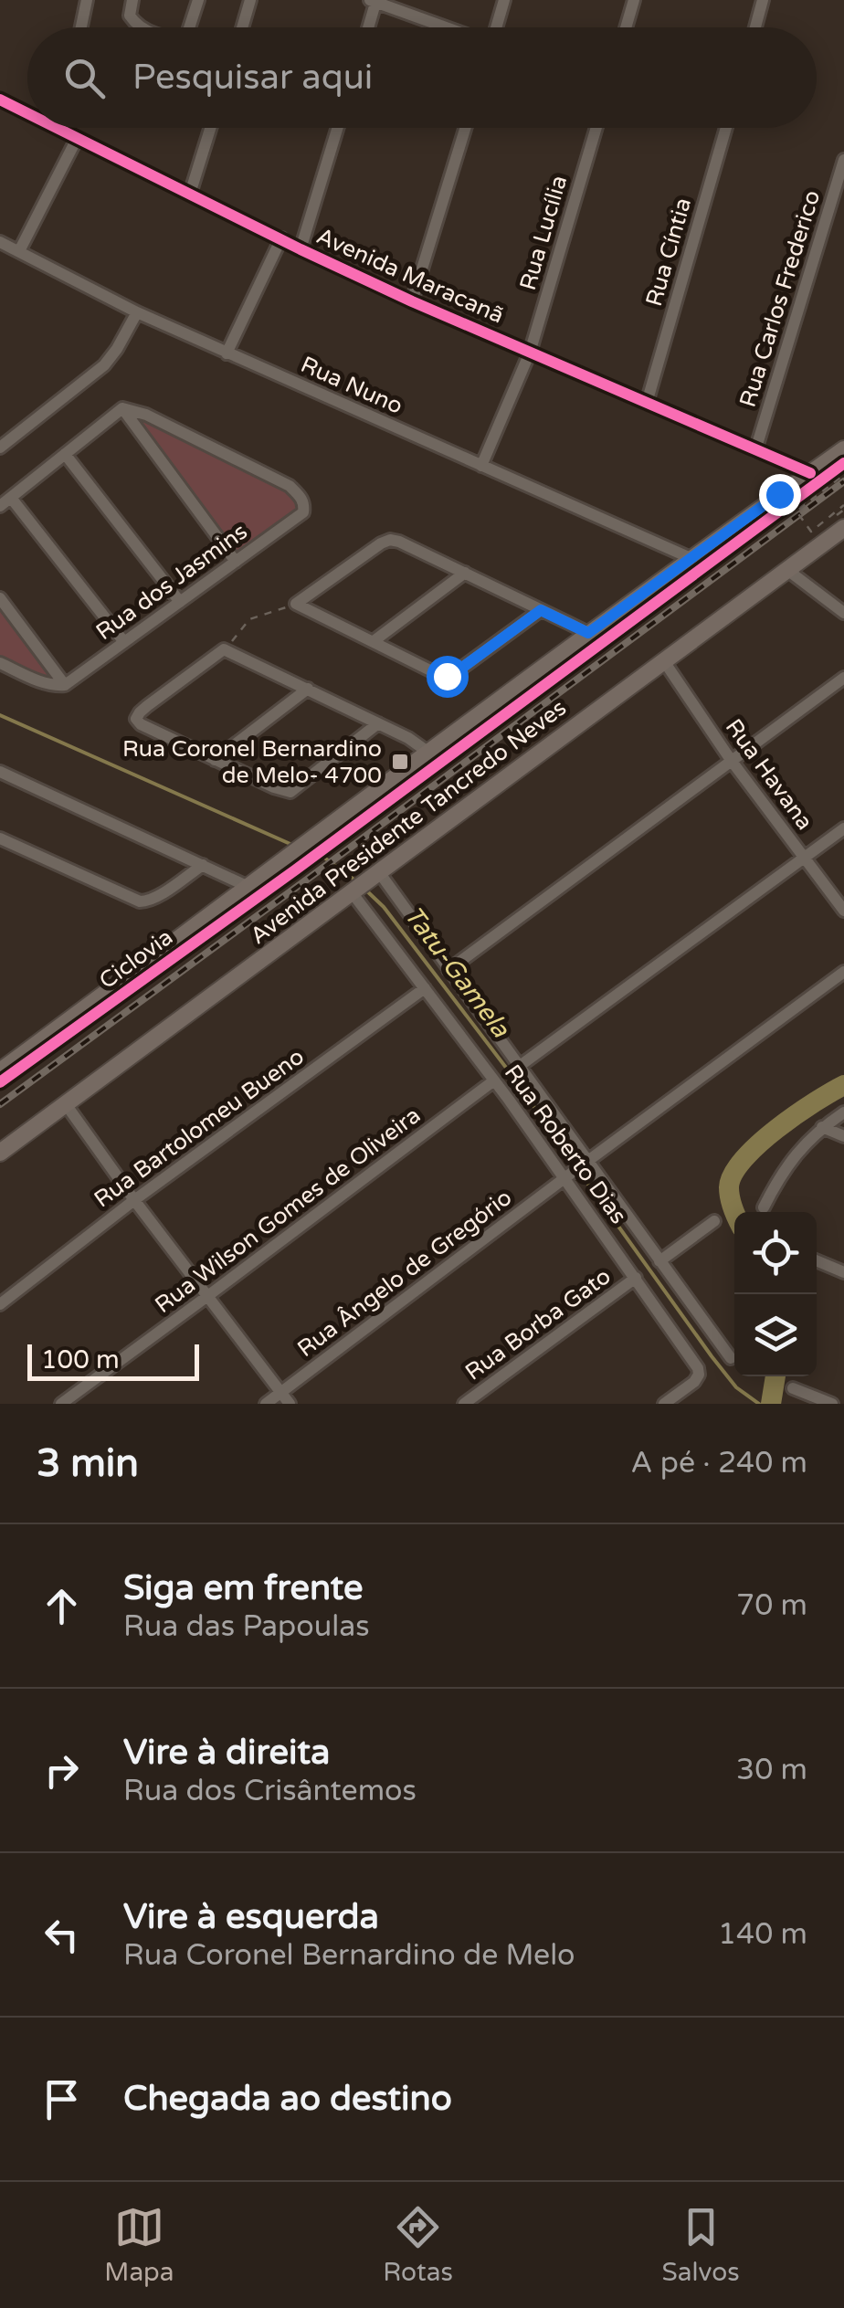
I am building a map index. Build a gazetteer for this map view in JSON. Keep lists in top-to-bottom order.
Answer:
{
  "streets": {
    "main road": ["Avenida Presidente Tancredo Neves"],
    "street": [
      "Rua Lucília",
      "Rua Cíntia",
      "Avenida Maracanã",
      "Rua Carlos Frederico",
      "Rua Nuno",
      "Rua dos Jasmins",
      "Rua Havana",
      "Rua Bartolomeu Bueno",
      "Rua Roberto Dias",
      "Rua Wilson Gomes de Oliveira",
      "Rua Ângelo de Gregório",
      "Rua Borba Gato"
    ],
    "cycle path": ["Ciclovia"]
  },
  "crossings": [
    ["Rua Lucília", "Avenida Maracanã"],
    ["Rua Lucília", "Rua Nuno"],
    ["Rua Cíntia", "Avenida Maracanã"],
    ["Avenida Maracanã", "Rua Carlos Frederico"],
    ["Rua Havana", "Avenida Presidente Tancredo Neves"],
    ["Avenida Presidente Tancredo Neves", "Rua Roberto Dias"],
    ["Rua Bartolomeu Bueno", "Rua Roberto Dias"],
    ["Rua Roberto Dias", "Rua Wilson Gomes de Oliveira"],
    ["Rua Roberto Dias", "Rua Ângelo de Gregório"],
    ["Rua Roberto Dias", "Rua Borba Gato"]
  ],
  "water": ["Tatu-Gamela"],
  "places": {
    "transit": ["Rua Coronel Bernardino de Melo- 4700"]
  },
  "scale_bar": "100 m",
  "page": {
    "search": "Pesquisar aqui",
    "scale": "100 m",
    "heading": ["3 min", "A pé · 240 m"],
    "list": [
      ["Siga em frente", "Rua das Papoulas", "70 m"],
      ["Vire à direita", "Rua dos Crisântemos", "30 m"],
      ["Vire à esquerda", "Rua Coronel Bernardino de Melo", "140 m"],
      "Chegada ao destino"
    ],
    "nav": ["Mapa", "Rotas", "Salvos"]
  }
}
